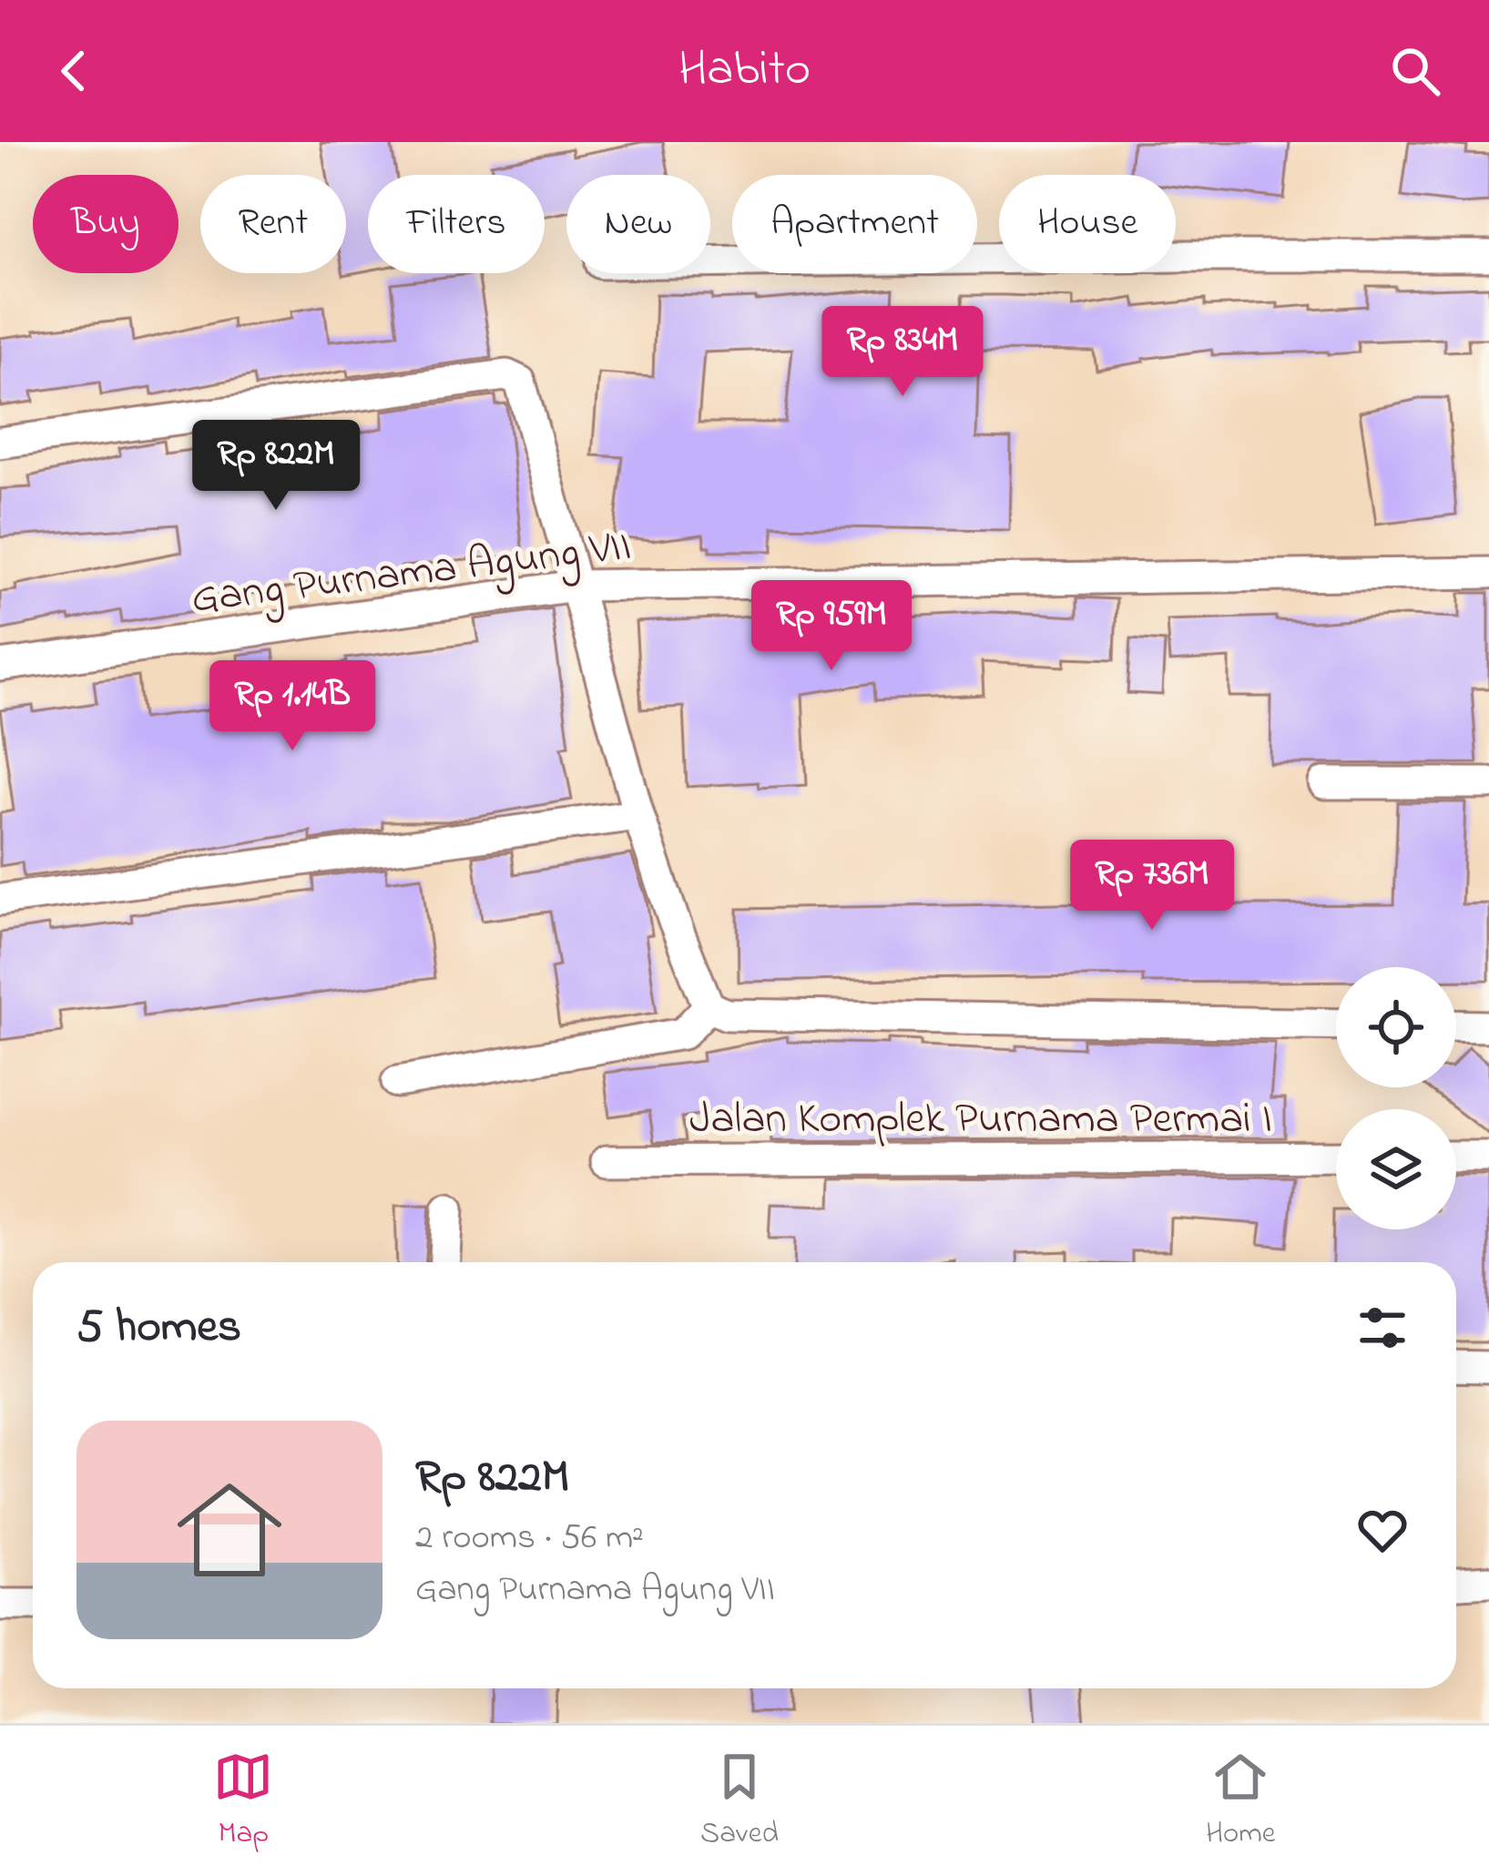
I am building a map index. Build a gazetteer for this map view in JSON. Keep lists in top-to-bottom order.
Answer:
{
  "streets": {
    "street": ["Gang Purnama Agung VII", "Jalan Komplek Purnama Permai I"]
  },
  "page": {
    "header": "Habito",
    "chip": [
      "Buy",
      "Rent",
      "Filters",
      "New",
      "Apartment",
      "House"
    ],
    "price": [
      "Rp 834M",
      "Rp 822M",
      "Rp 959M",
      "Rp 1.14B",
      "Rp 736M"
    ],
    "heading": "5 homes",
    "list": [
      {
        "name": "Rp 822M",
        "note": "2 rooms · 56 m² · Gang Purnama Agung VII"
      }
    ],
    "tabs": ["Map", "Saved", "Home"]
  }
}
